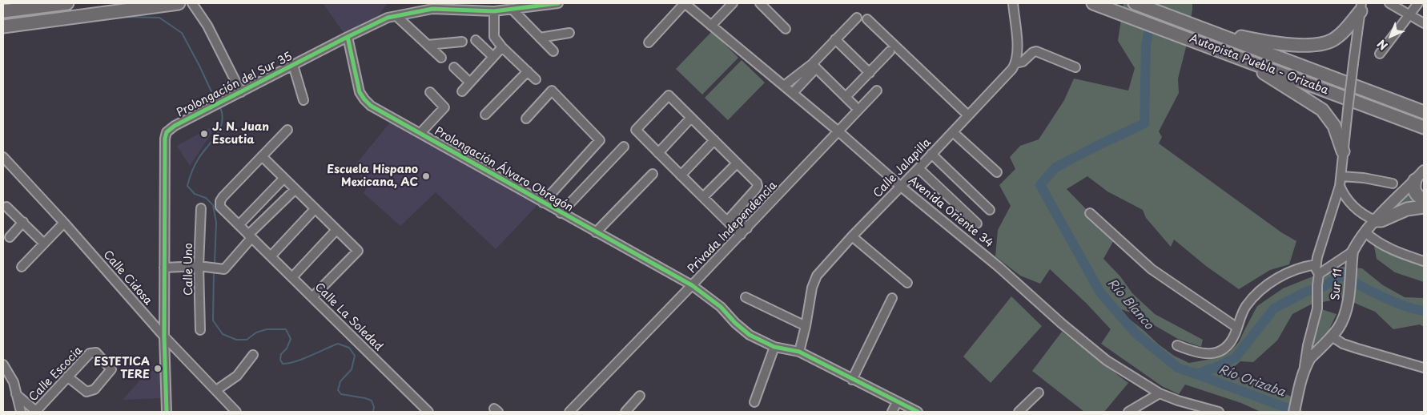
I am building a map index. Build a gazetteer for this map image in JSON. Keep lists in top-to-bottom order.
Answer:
{
  "streets": {
    "highway": ["Autopista Puebla - Orizaba"],
    "main road": ["Sur 11"],
    "street": [
      "Prolongación del Sur 35",
      "Calle Jalapilla",
      "Prolongación Álvaro Obregón",
      "Avenida Oriente 34",
      "Privada Independencia",
      "Calle Uno",
      "Calle Cidosa",
      "Calle La Soledad",
      "Calle Escocia"
    ]
  },
  "crossings": [
    ["Prolongación del Sur 35", "Prolongación Álvaro Obregón"],
    ["Prolongación del Sur 35", "Calle Cidosa"],
    ["Calle Jalapilla", "Prolongación Álvaro Obregón"],
    ["Calle Jalapilla", "Avenida Oriente 34"],
    ["Prolongación Álvaro Obregón", "Privada Independencia"],
    ["Avenida Oriente 34", "Privada Independencia"]
  ],
  "water": ["Río Blanco", "Río Orizaba"],
  "places": ["J. N. Juan Escutia", "Escuela Hispano Mexicana, AC", "ESTETICA TERE"],
  "north": "bottom left"
}
